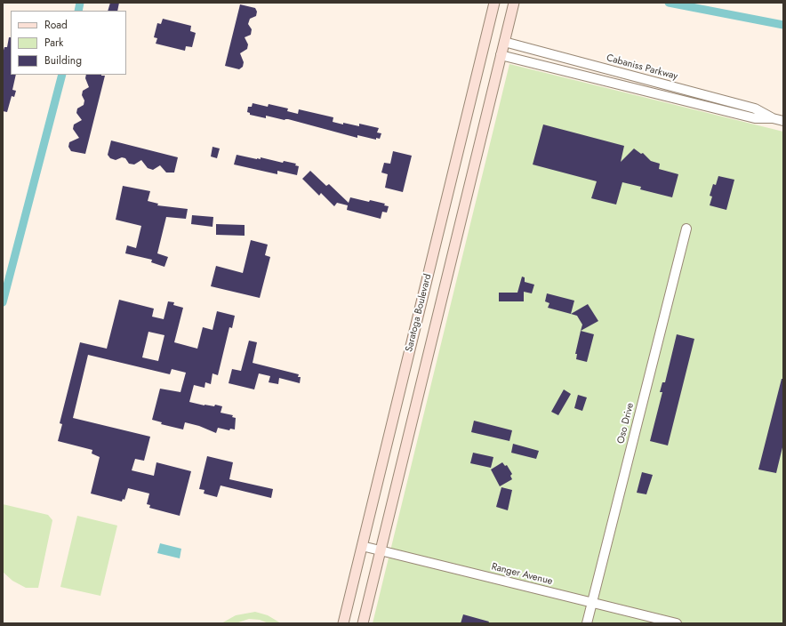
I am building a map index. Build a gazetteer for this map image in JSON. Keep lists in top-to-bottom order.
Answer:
{
  "streets": {
    "main road": ["Saratoga Boulevard"],
    "street": ["Cabaniss Parkway", "Oso Drive", "Ranger Avenue"]
  },
  "crossings": [
    ["Cabaniss Parkway", "Saratoga Boulevard"],
    ["Saratoga Boulevard", "Ranger Avenue"],
    ["Oso Drive", "Ranger Avenue"]
  ],
  "legend": ["Road", "Park", "Building"]
}
